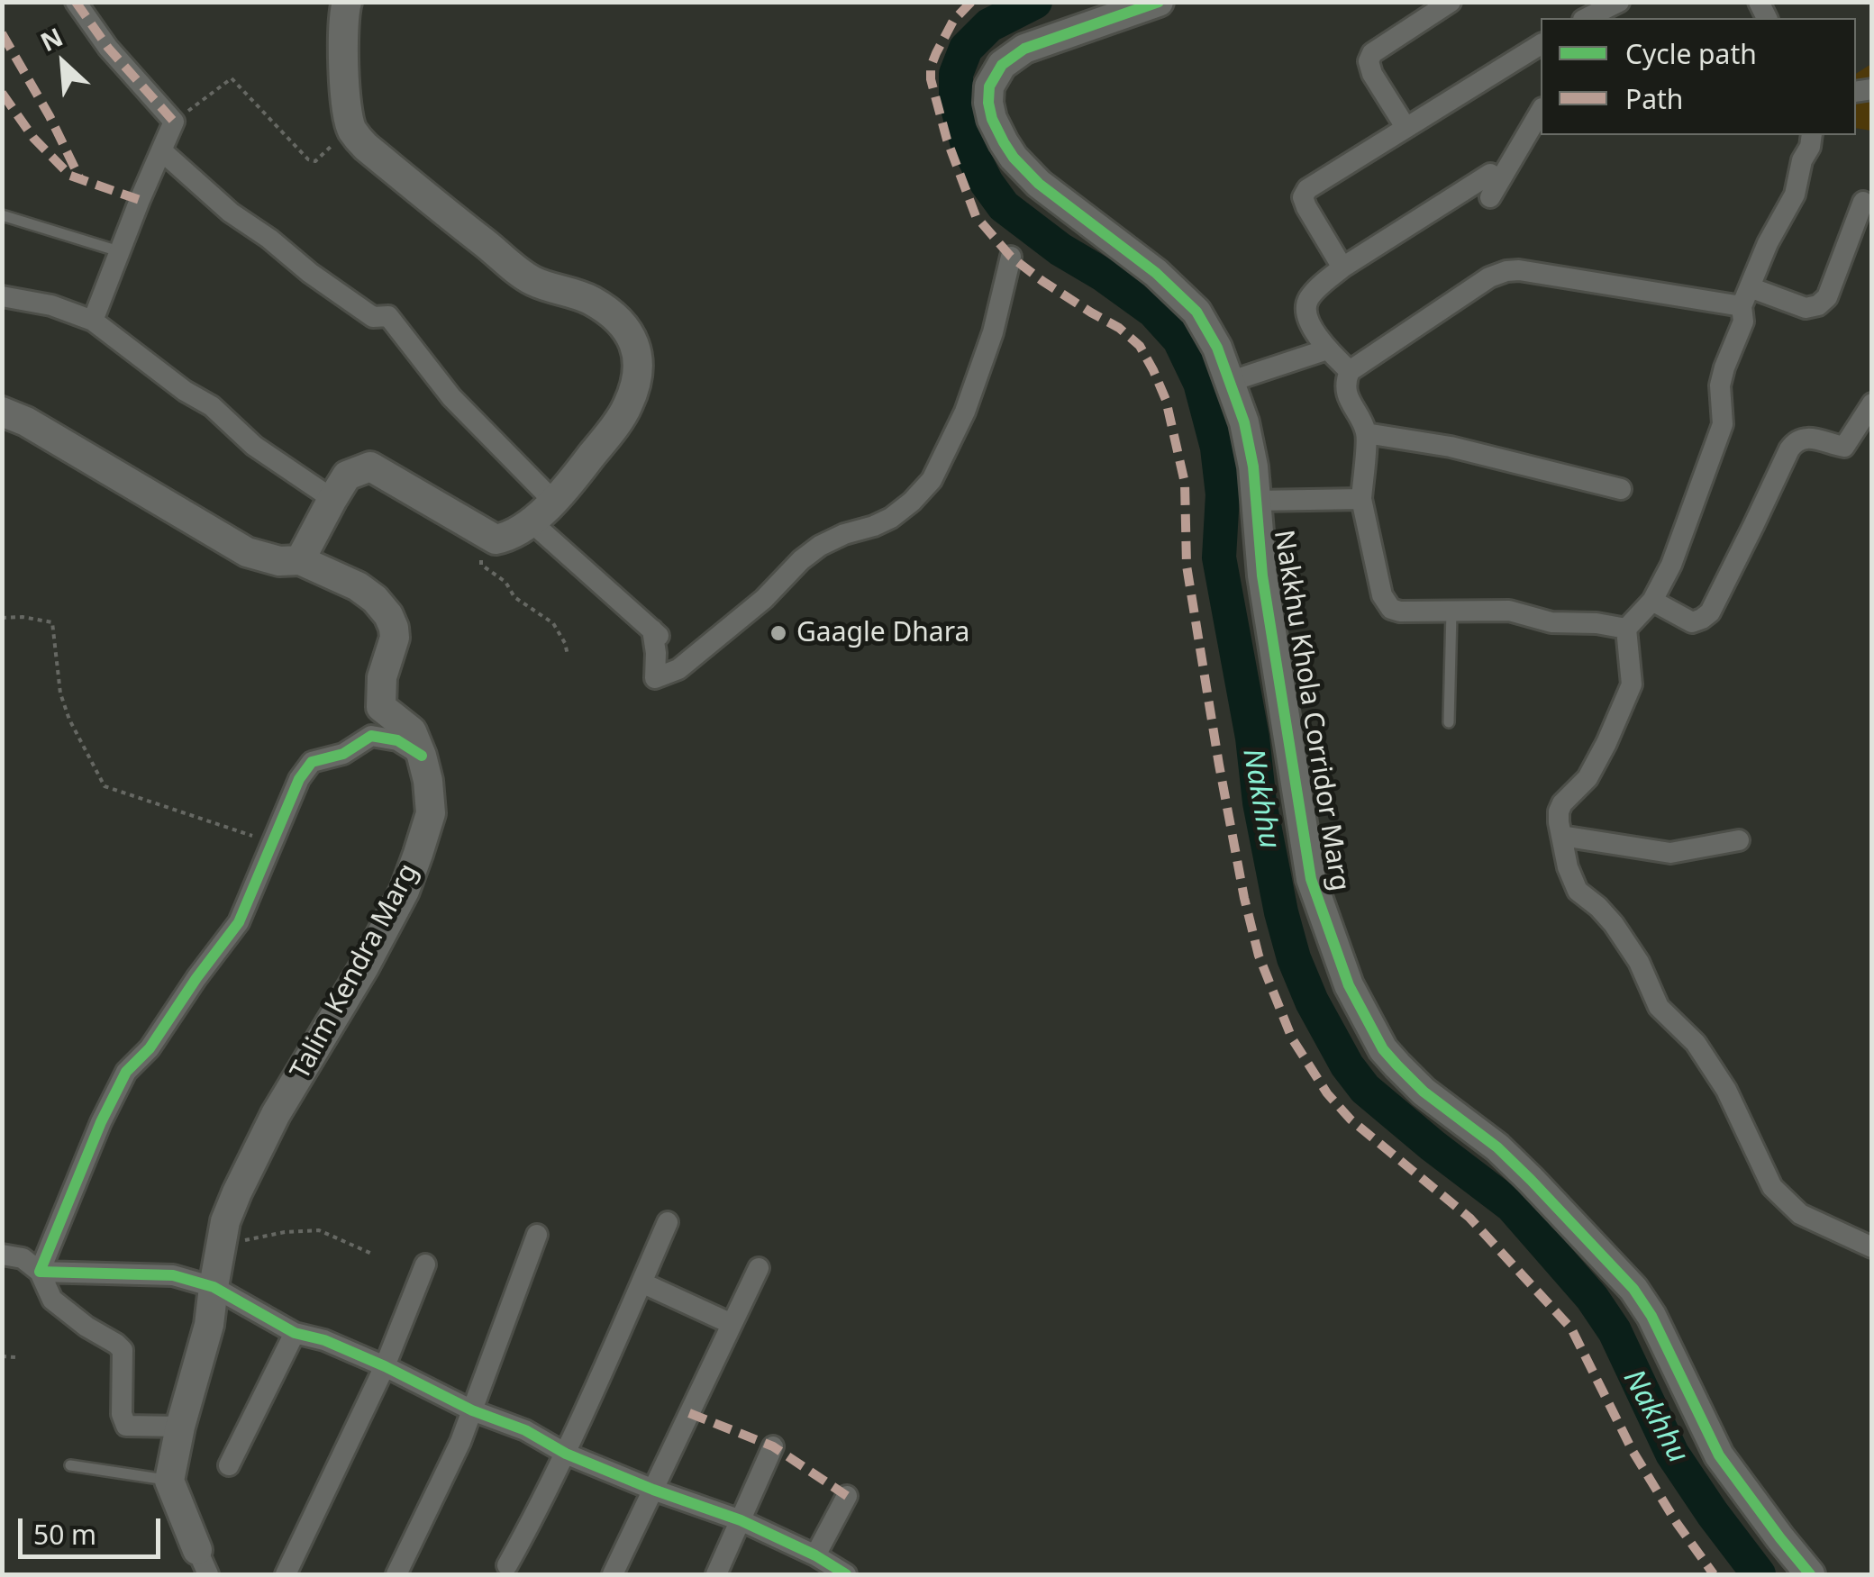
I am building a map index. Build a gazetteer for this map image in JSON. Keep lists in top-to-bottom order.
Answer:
{
  "streets": {
    "street": ["Nakkhu Khola Corridor Marg", "Talim Kendra Marg"]
  },
  "water": ["Nakhhu"],
  "places": ["Gaagle Dhara"],
  "legend": ["Cycle path", "Path"],
  "scale_bar": "50 m",
  "north": "top left"
}
